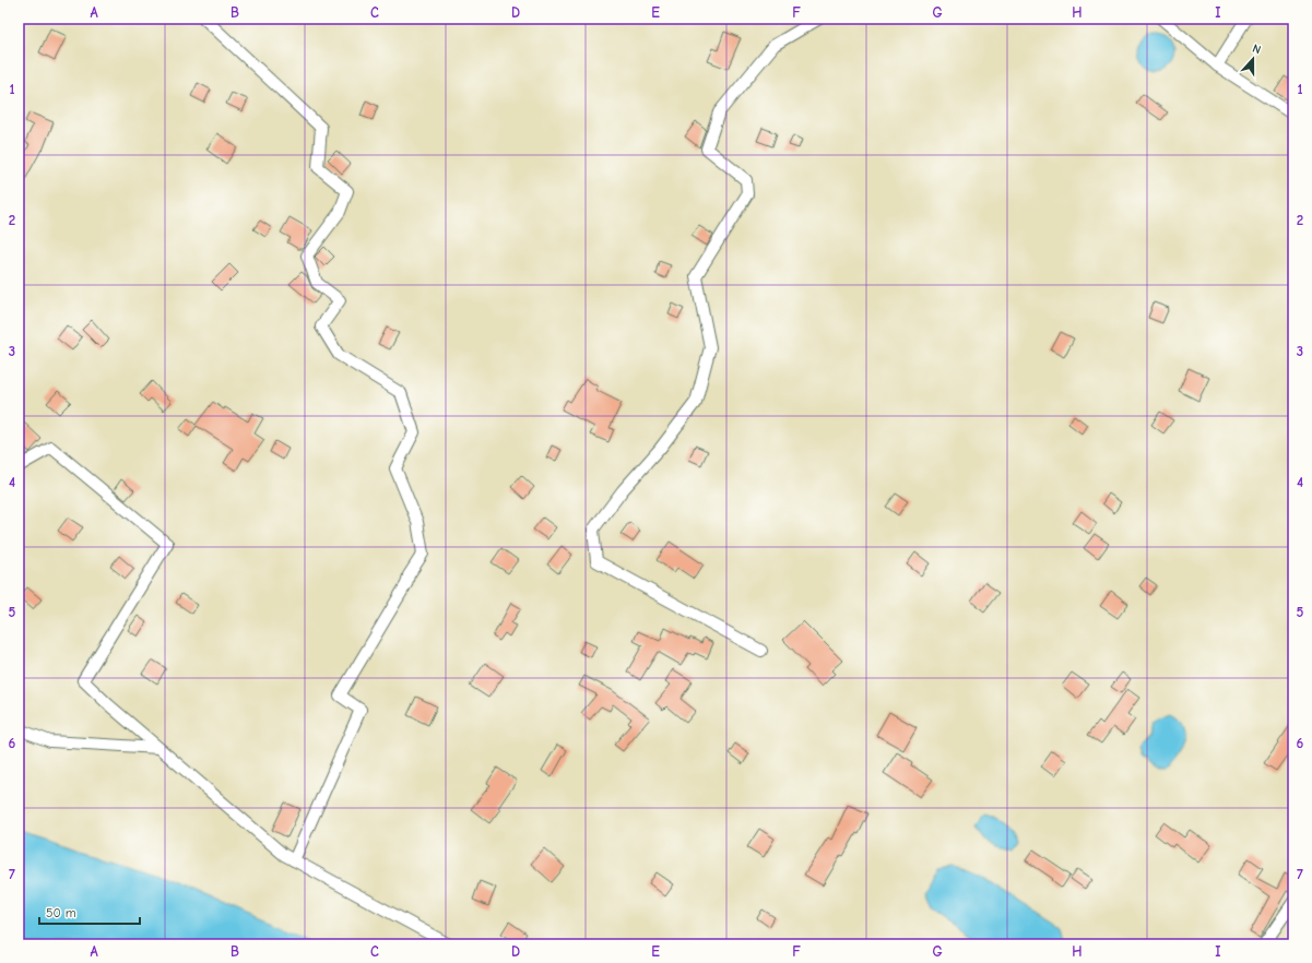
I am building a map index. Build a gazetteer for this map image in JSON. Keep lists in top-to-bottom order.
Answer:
{
  "scale_bar": "50 m",
  "north": "top",
  "grid": {
    "columns": [
      "A",
      "B",
      "C",
      "D",
      "E",
      "F",
      "G",
      "H",
      "I"
    ],
    "rows": [
      "1",
      "2",
      "3",
      "4",
      "5",
      "6",
      "7"
    ]
  }
}
